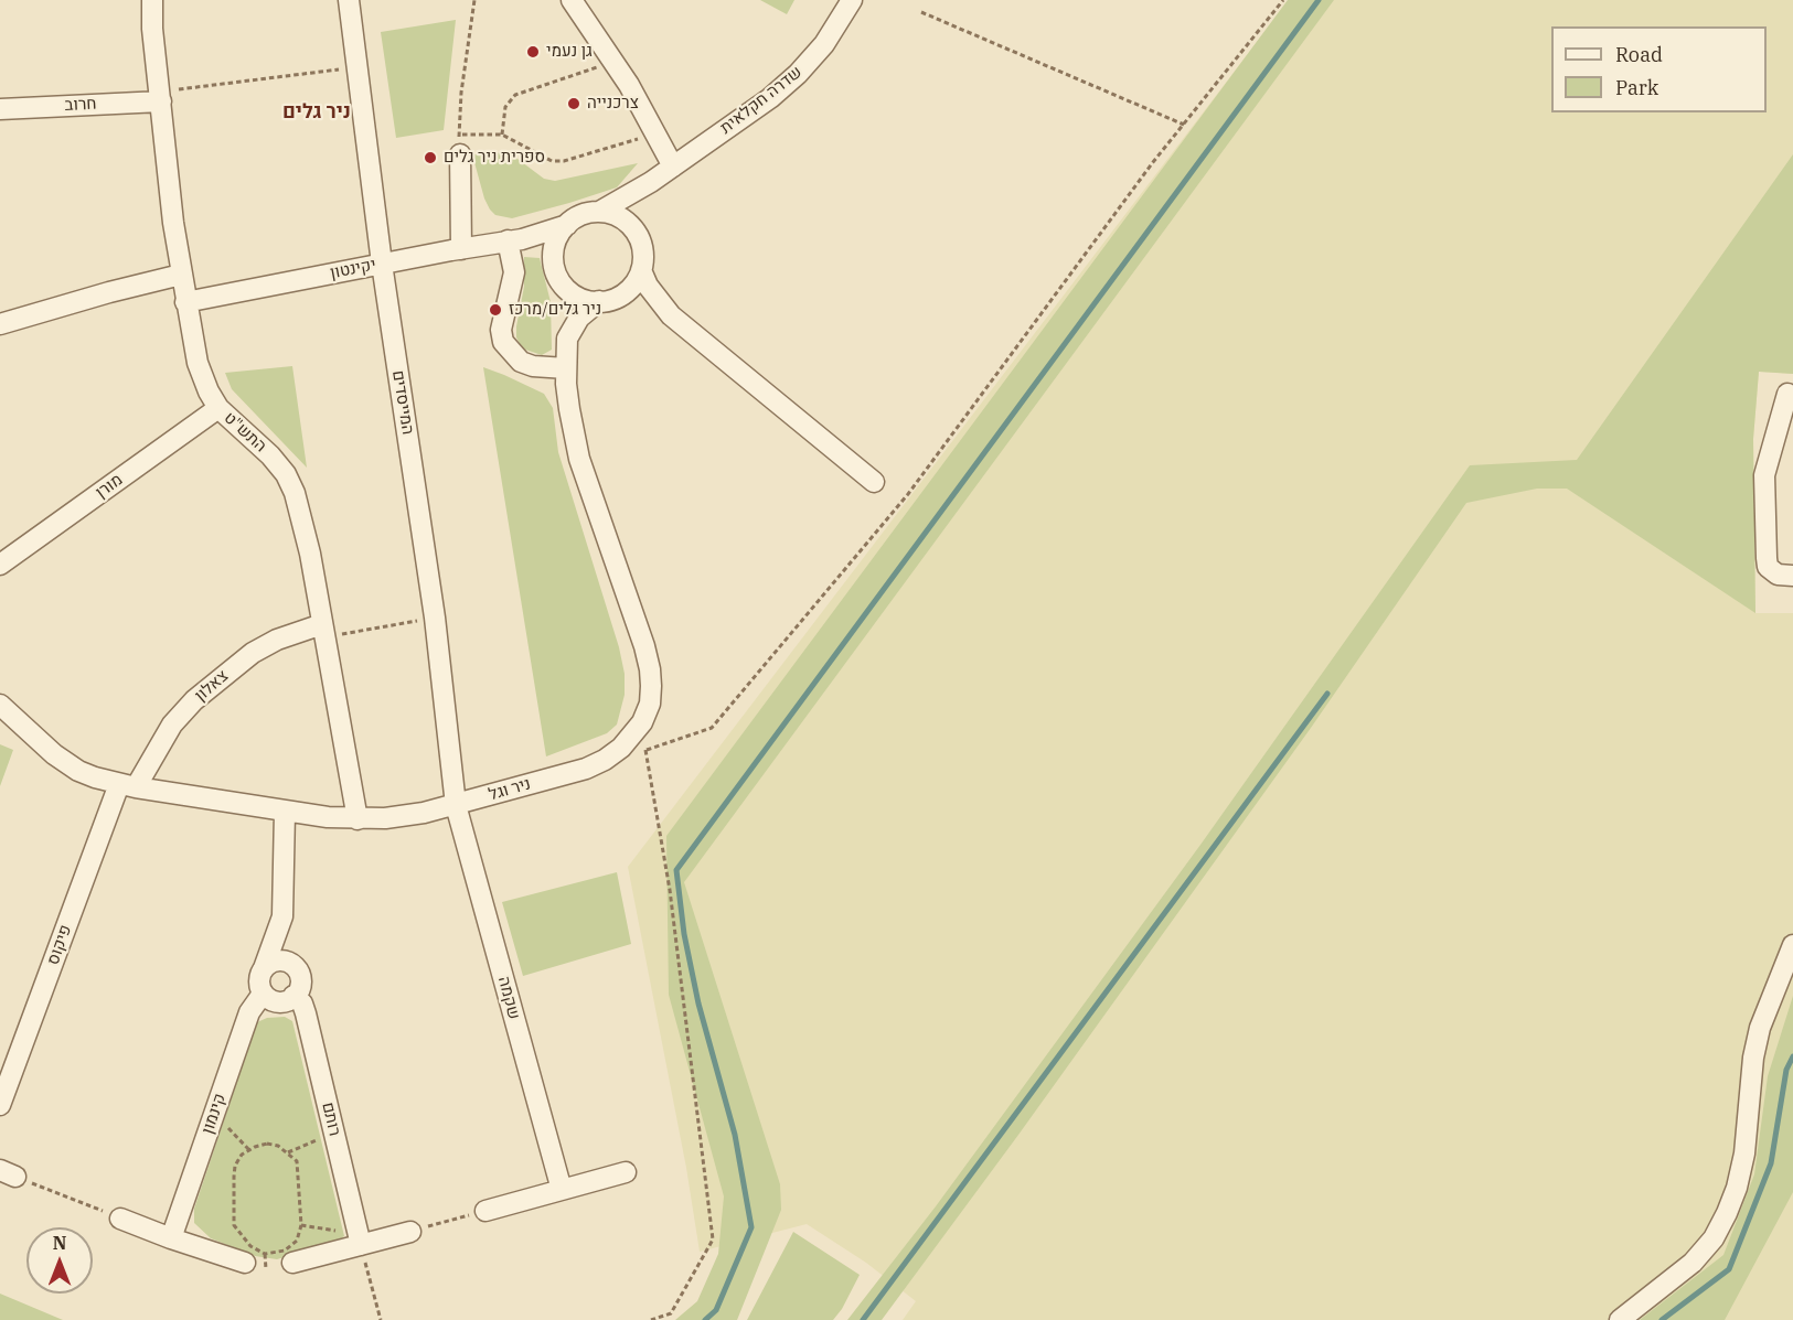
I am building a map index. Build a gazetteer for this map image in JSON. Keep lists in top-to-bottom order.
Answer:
{
  "streets": {
    "street": [
      "שדרה חקלאית",
      "חרוב",
      "יקינטון",
      "המייסדים",
      "התש\"ט",
      "מורן",
      "צאלון",
      "ניר וגל",
      "פיקוס",
      "שקמה",
      "קינמון",
      "רותם"
    ]
  },
  "crossings": [
    ["שדרה חקלאית", "יקינטון"],
    ["שדרה חקלאית", "ניר וגל"],
    ["חרוב", "התש\"ט"],
    ["יקינטון", "המייסדים"],
    ["יקינטון", "התש\"ט"],
    ["יקינטון", "ניר וגל"],
    ["המייסדים", "ניר וגל"],
    ["המייסדים", "שקמה"],
    ["התש\"ט", "מורן"],
    ["התש\"ט", "צאלון"],
    ["התש\"ט", "ניר וגל"],
    ["צאלון", "ניר וגל"],
    ["צאלון", "פיקוס"],
    ["ניר וגל", "פיקוס"],
    ["ניר וגל", "שקמה"],
    ["קינמון", "רותם"]
  ],
  "districts": ["ניר גלים"],
  "places": [
    "גן נעמי",
    "צרכנייה",
    "ספרית ניר גלים",
    "ניר גלים/מרכז"
  ],
  "legend": ["Road", "Park"],
  "north": "top"
}
